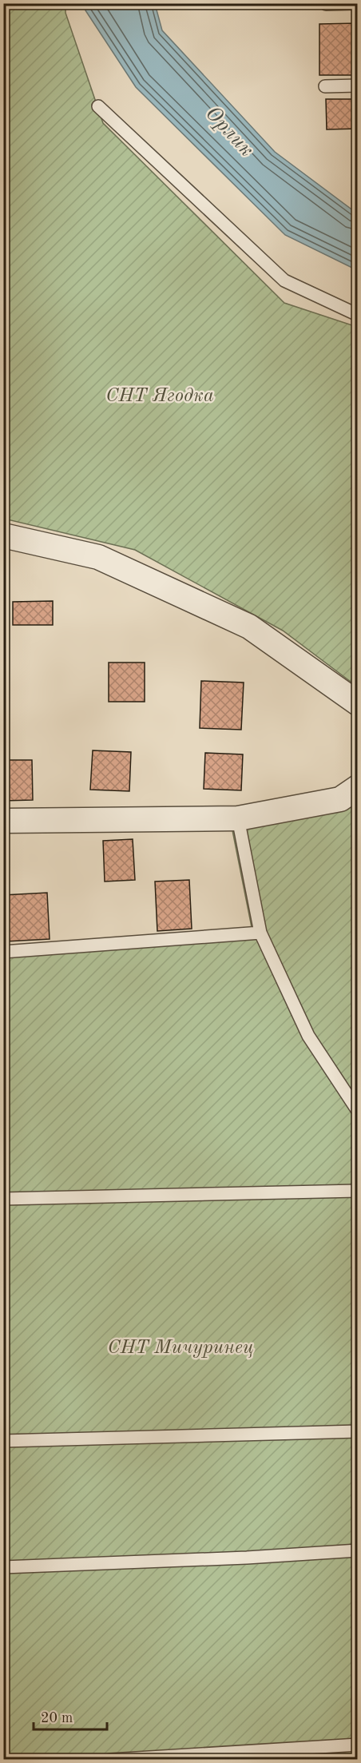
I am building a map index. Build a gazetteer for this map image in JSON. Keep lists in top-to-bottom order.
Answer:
{
  "water": ["Орлик"],
  "parks": ["СНТ Ягодка", "СНТ Мичуринец"],
  "scale_bar": "20 m"
}
